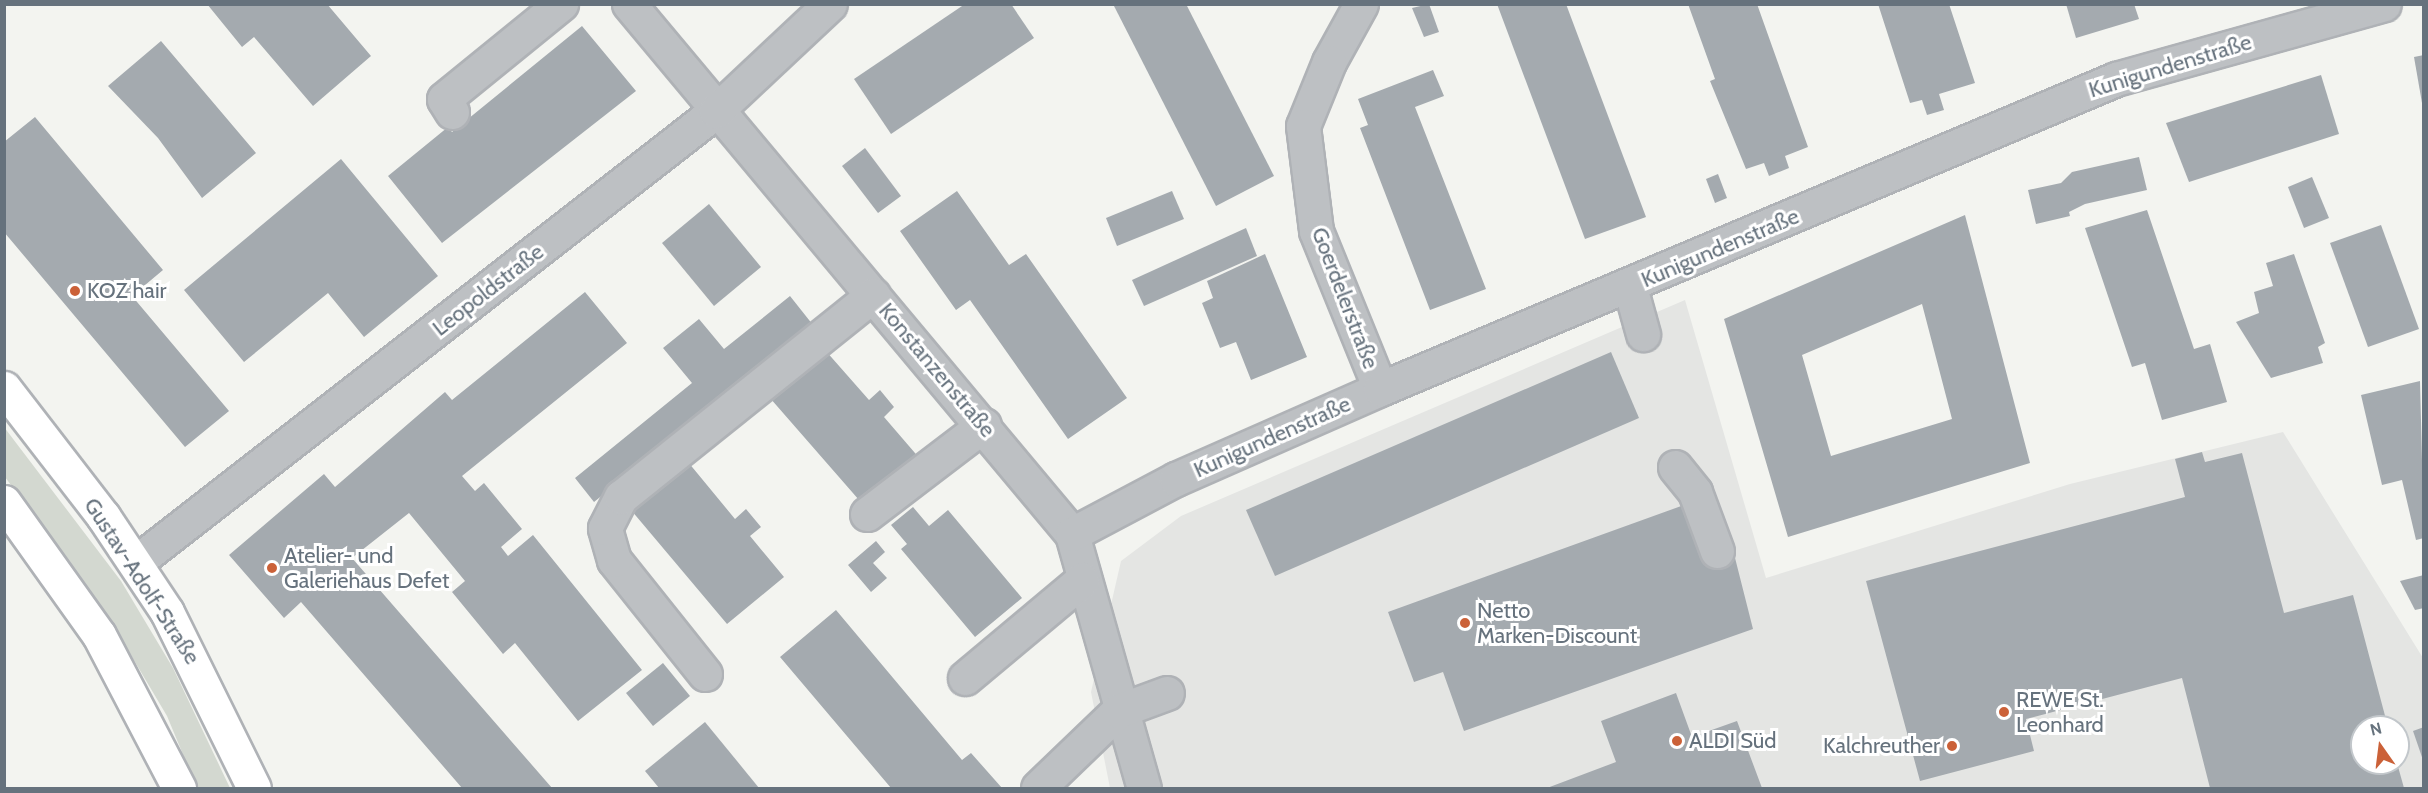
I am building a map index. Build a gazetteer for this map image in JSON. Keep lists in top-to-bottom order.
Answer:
{
  "streets": {
    "main road": ["Gustav-Adolf-Straße"],
    "street": [
      "Kunigundenstraße",
      "Leopoldstraße",
      "Goerdelerstraße",
      "Konstanzenstraße"
    ]
  },
  "crossings": [
    ["Kunigundenstraße", "Goerdelerstraße"],
    ["Kunigundenstraße", "Konstanzenstraße"],
    ["Leopoldstraße", "Konstanzenstraße"],
    ["Leopoldstraße", "Gustav-Adolf-Straße"]
  ],
  "places": [
    "KOZ hair",
    "Atelier- und Galeriehaus Defet",
    "Netto Marken-Discount",
    "REWE St. Leonhard",
    "ALDI Süd",
    "Kalchreuther"
  ],
  "north": "top"
}
